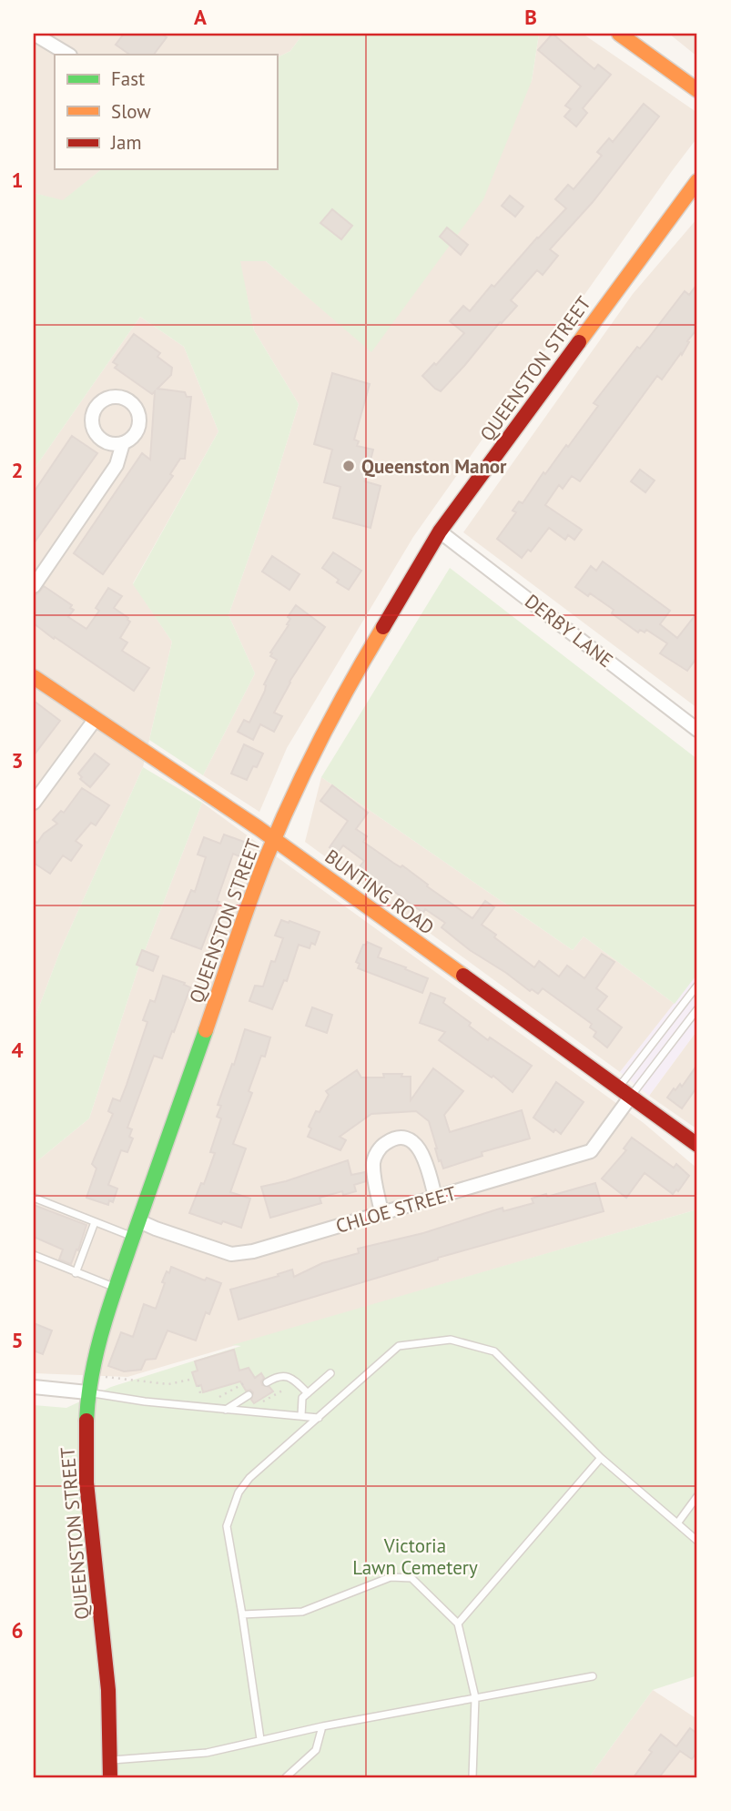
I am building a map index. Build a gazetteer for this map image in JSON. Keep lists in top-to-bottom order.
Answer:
{
  "streets": {
    "main road": ["QUEENSTON STREET", "BUNTING ROAD"],
    "street": ["DERBY LANE", "CHLOE STREET"]
  },
  "crossings": [
    ["QUEENSTON STREET", "DERBY LANE"],
    ["QUEENSTON STREET", "BUNTING ROAD"],
    ["QUEENSTON STREET", "CHLOE STREET"],
    ["BUNTING ROAD", "CHLOE STREET"]
  ],
  "parks": ["Victoria Lawn Cemetery"],
  "places": ["Queenston Manor"],
  "legend": ["Fast", "Slow", "Jam"],
  "grid": {
    "columns": ["A", "B"],
    "rows": [
      "1",
      "2",
      "3",
      "4",
      "5",
      "6"
    ]
  }
}
